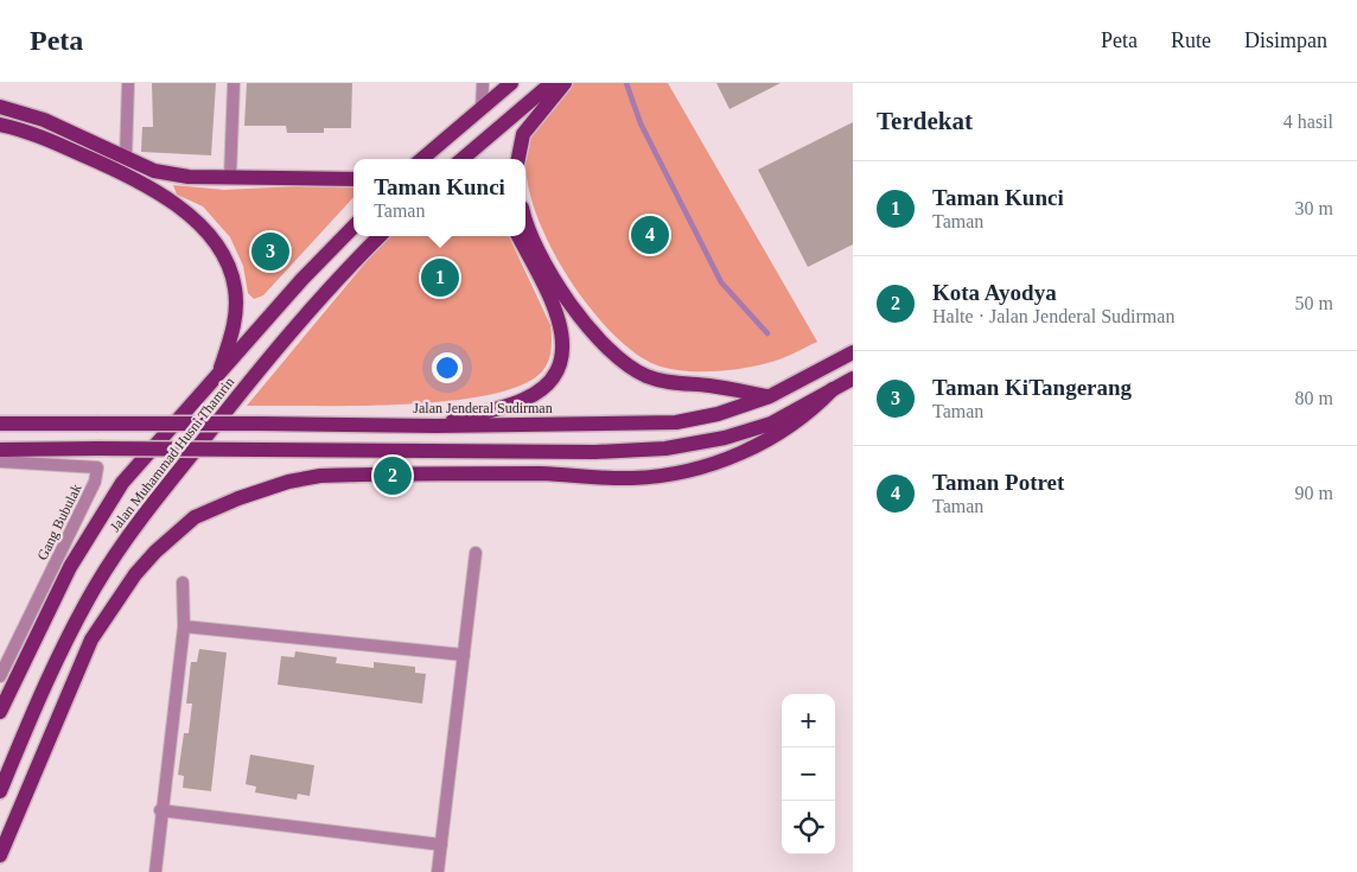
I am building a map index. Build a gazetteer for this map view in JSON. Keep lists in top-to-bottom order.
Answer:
{
  "streets": {
    "main road": ["Jalan Jenderal Sudirman", "Jalan Muhammad Husni Thamrin"],
    "street": ["Gang Bubulak"]
  },
  "page": {
    "header": "Peta",
    "nav": ["Peta", "Rute", "Disimpan"],
    "heading": ["Terdekat", "4 hasil"],
    "popup": ["Taman Kunci", "Taman"],
    "list": [
      {
        "mark": "1",
        "name": "Taman Kunci",
        "note": "Taman",
        "value": "30 m"
      },
      {
        "mark": "2",
        "name": "Kota Ayodya",
        "note": "Halte · Jalan Jenderal Sudirman",
        "value": "50 m"
      },
      {
        "mark": "3",
        "name": "Taman KiTangerang",
        "note": "Taman",
        "value": "80 m"
      },
      {
        "mark": "4",
        "name": "Taman Potret",
        "note": "Taman",
        "value": "90 m"
      }
    ],
    "pins": [
      "4",
      "3",
      "1",
      "2"
    ],
    "map_buttons": ["+", "−"]
  }
}
